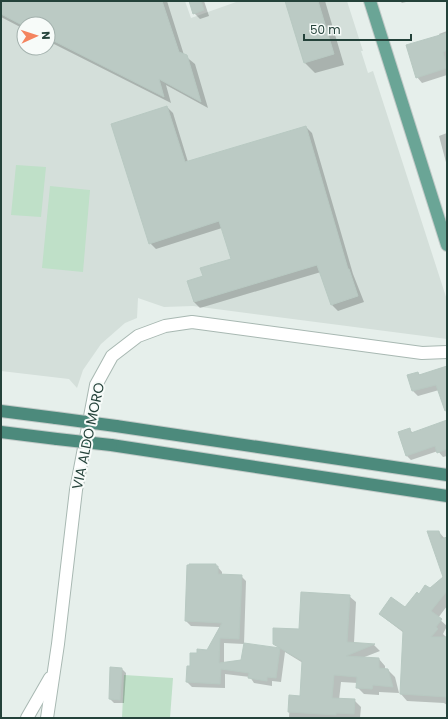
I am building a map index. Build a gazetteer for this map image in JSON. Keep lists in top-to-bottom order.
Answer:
{
  "streets": {
    "street": ["VIA ALDO MORO"]
  },
  "scale_bar": "50 m",
  "north": "right"
}
